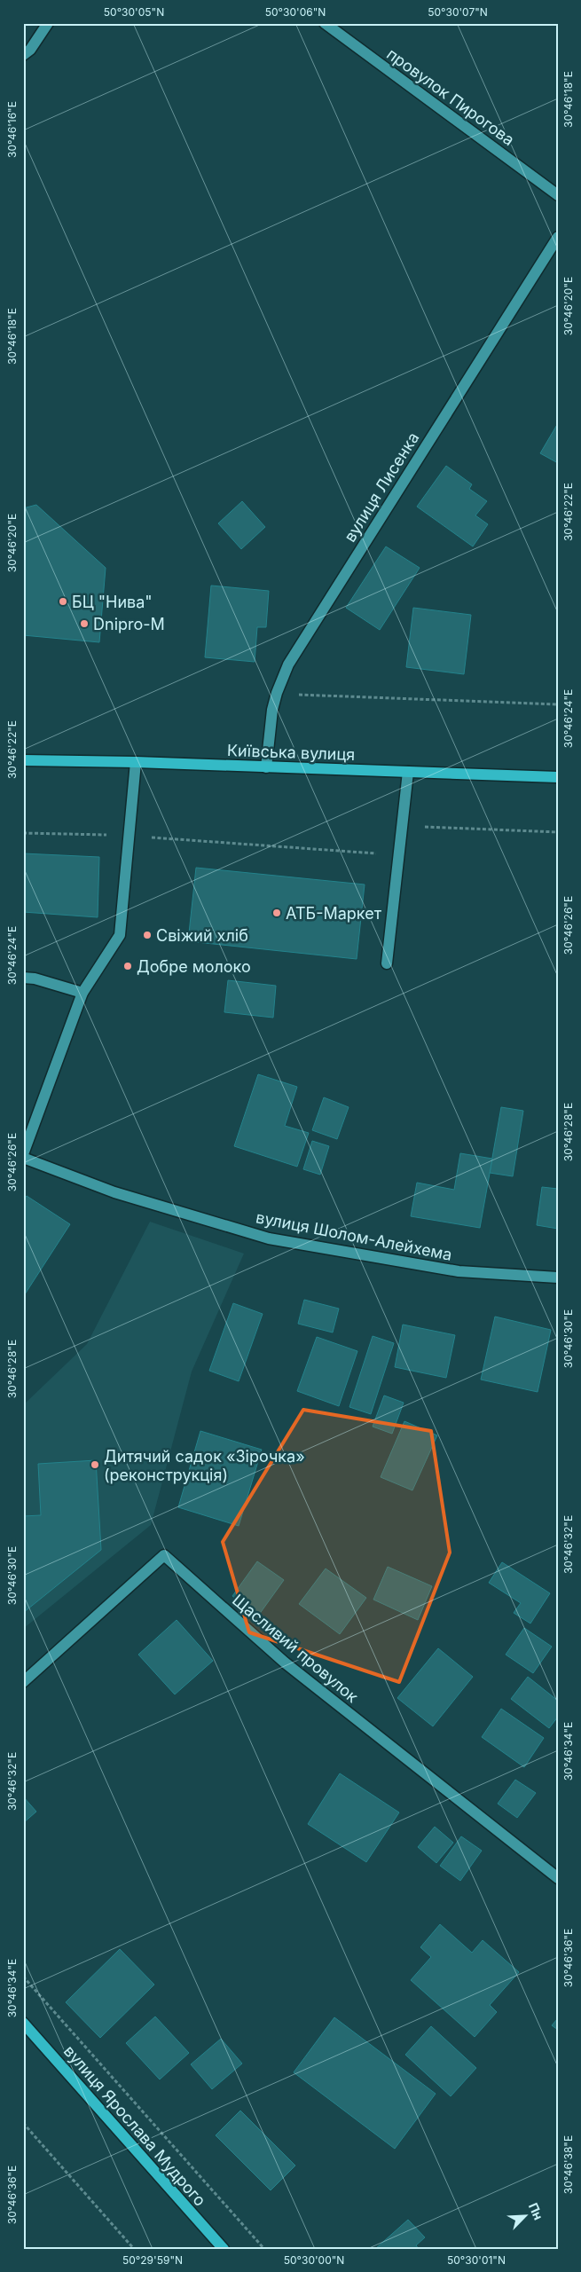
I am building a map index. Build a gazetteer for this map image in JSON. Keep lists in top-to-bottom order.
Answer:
{
  "streets": {
    "main road": ["Київська вулиця", "вулиця Ярослава Мудрого"],
    "street": [
      "провулок Пирогова",
      "вулиця Лисенка",
      "вулиця Шолом-Алейхема",
      "Щасливий провулок"
    ]
  },
  "crossings": [
    ["вулиця Лисенка", "Київська вулиця"]
  ],
  "places": [
    "БЦ \"Нива\"",
    "Dnipro-M",
    "АТБ-Маркет",
    "Свіжий хліб",
    "Добре молоко",
    "Дитячий садок «Зірочка» (реконструкція)"
  ],
  "north": "top right",
  "coordinates": [
    "50°30'05\"N",
    "50°30'06\"N",
    "50°30'07\"N",
    "30°46'18\"E",
    "30°46'16\"E",
    "30°46'20\"E",
    "30°46'22\"E",
    "30°46'24\"E",
    "30°46'26\"E",
    "30°46'28\"E",
    "30°46'30\"E",
    "30°46'32\"E",
    "30°46'34\"E",
    "30°46'36\"E",
    "30°46'38\"E",
    "50°29'59\"N",
    "50°30'00\"N",
    "50°30'01\"N"
  ]
}
